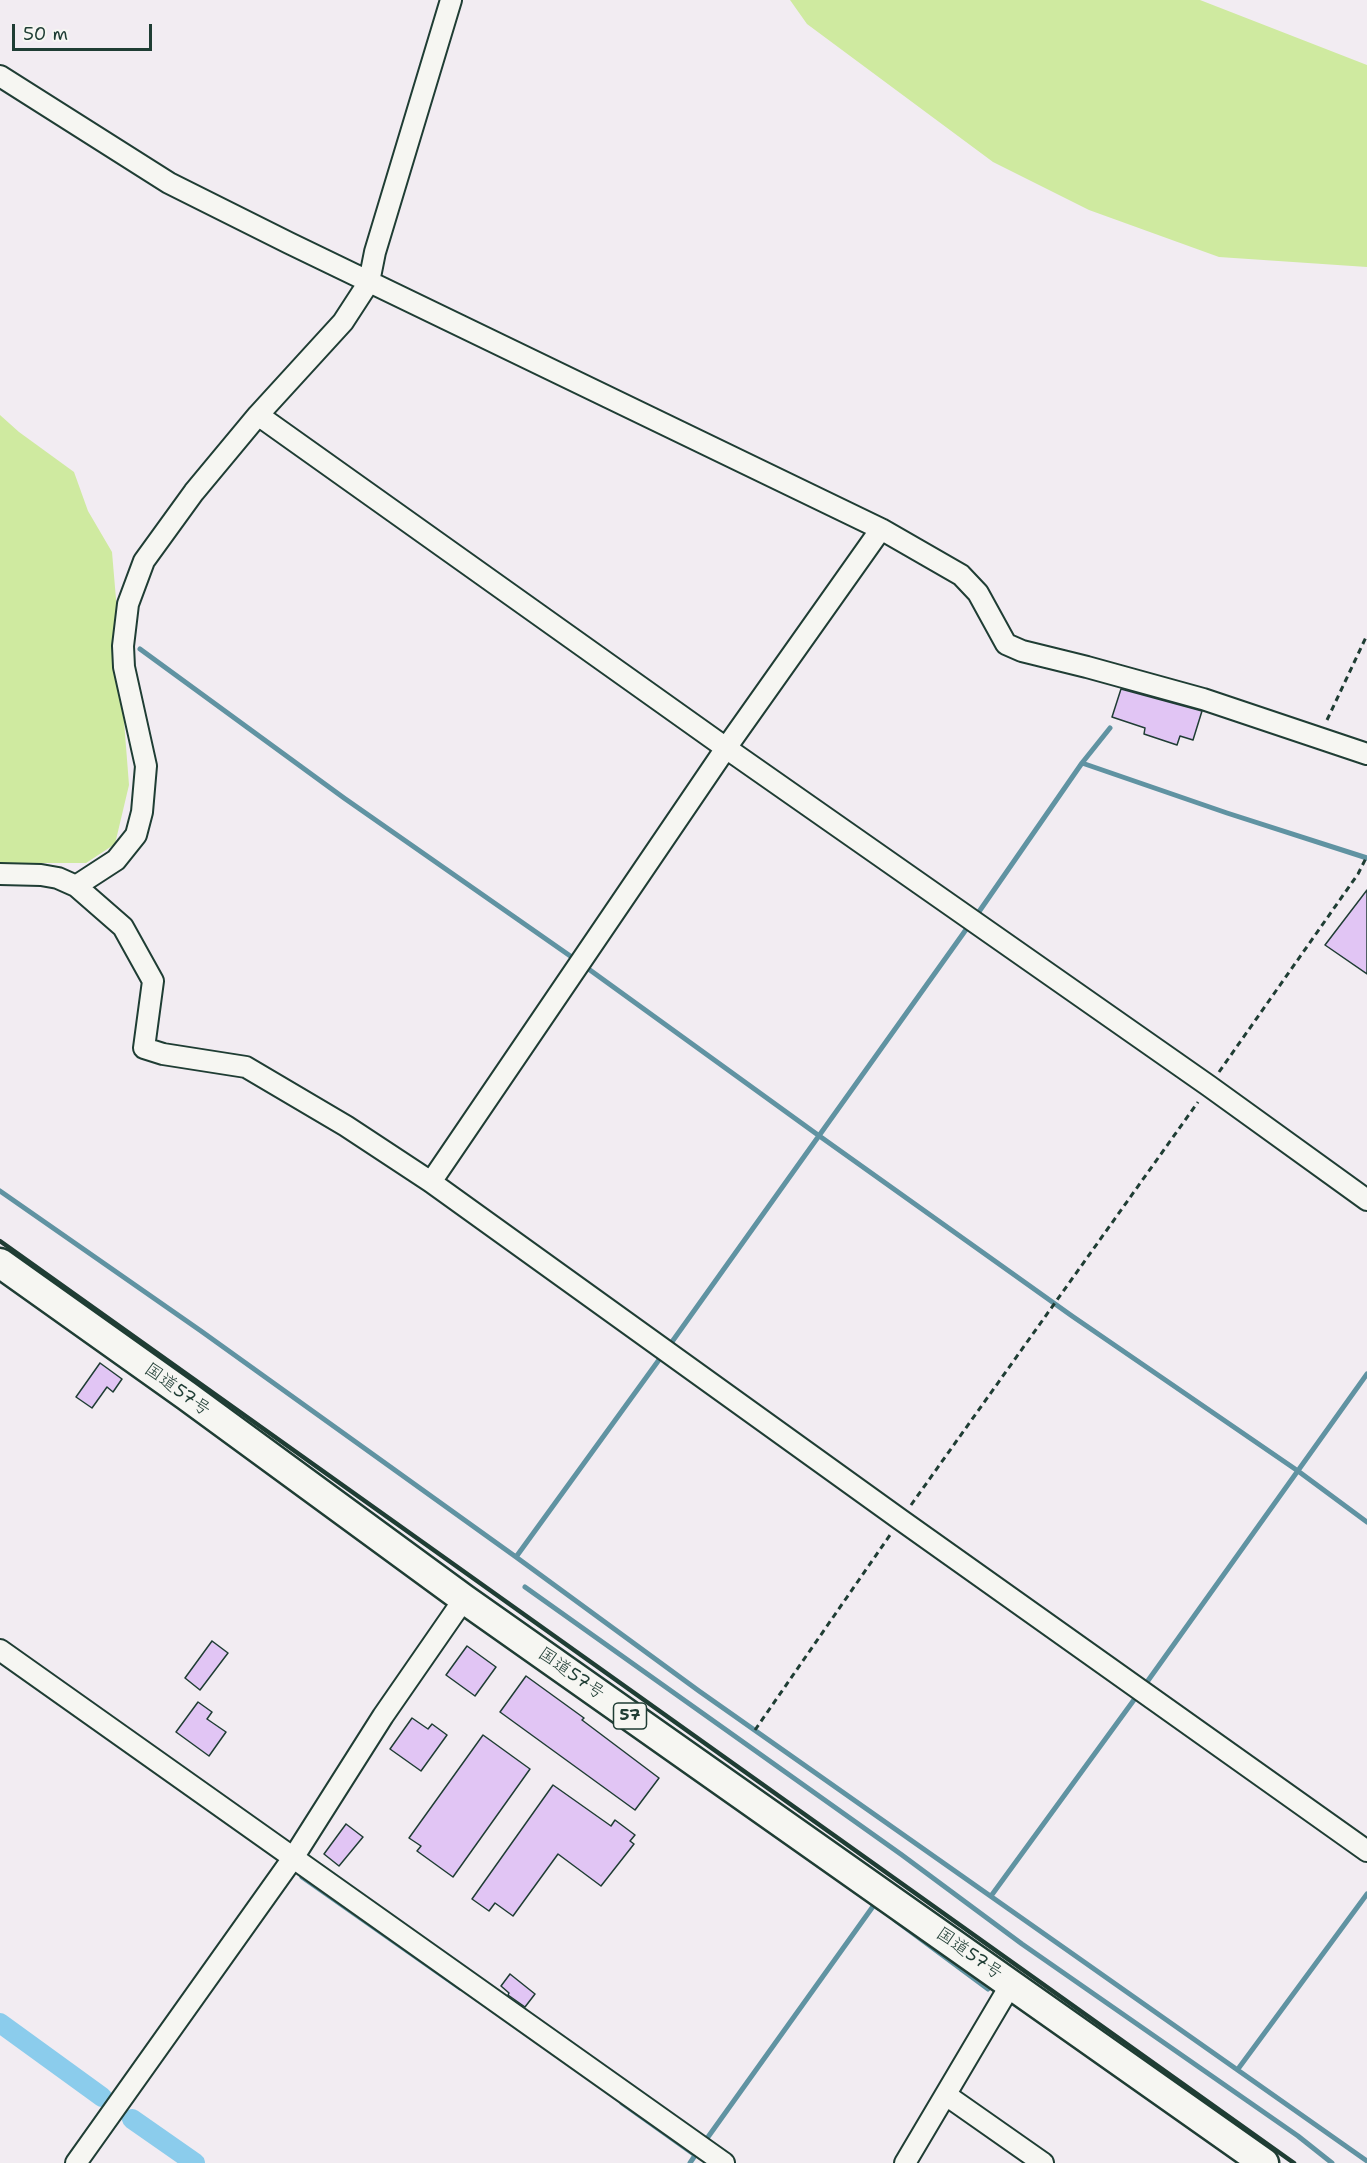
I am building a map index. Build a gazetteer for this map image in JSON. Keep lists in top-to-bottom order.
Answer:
{
  "streets": {
    "highway": ["国道57号", "57"]
  },
  "scale_bar": "50 m"
}
